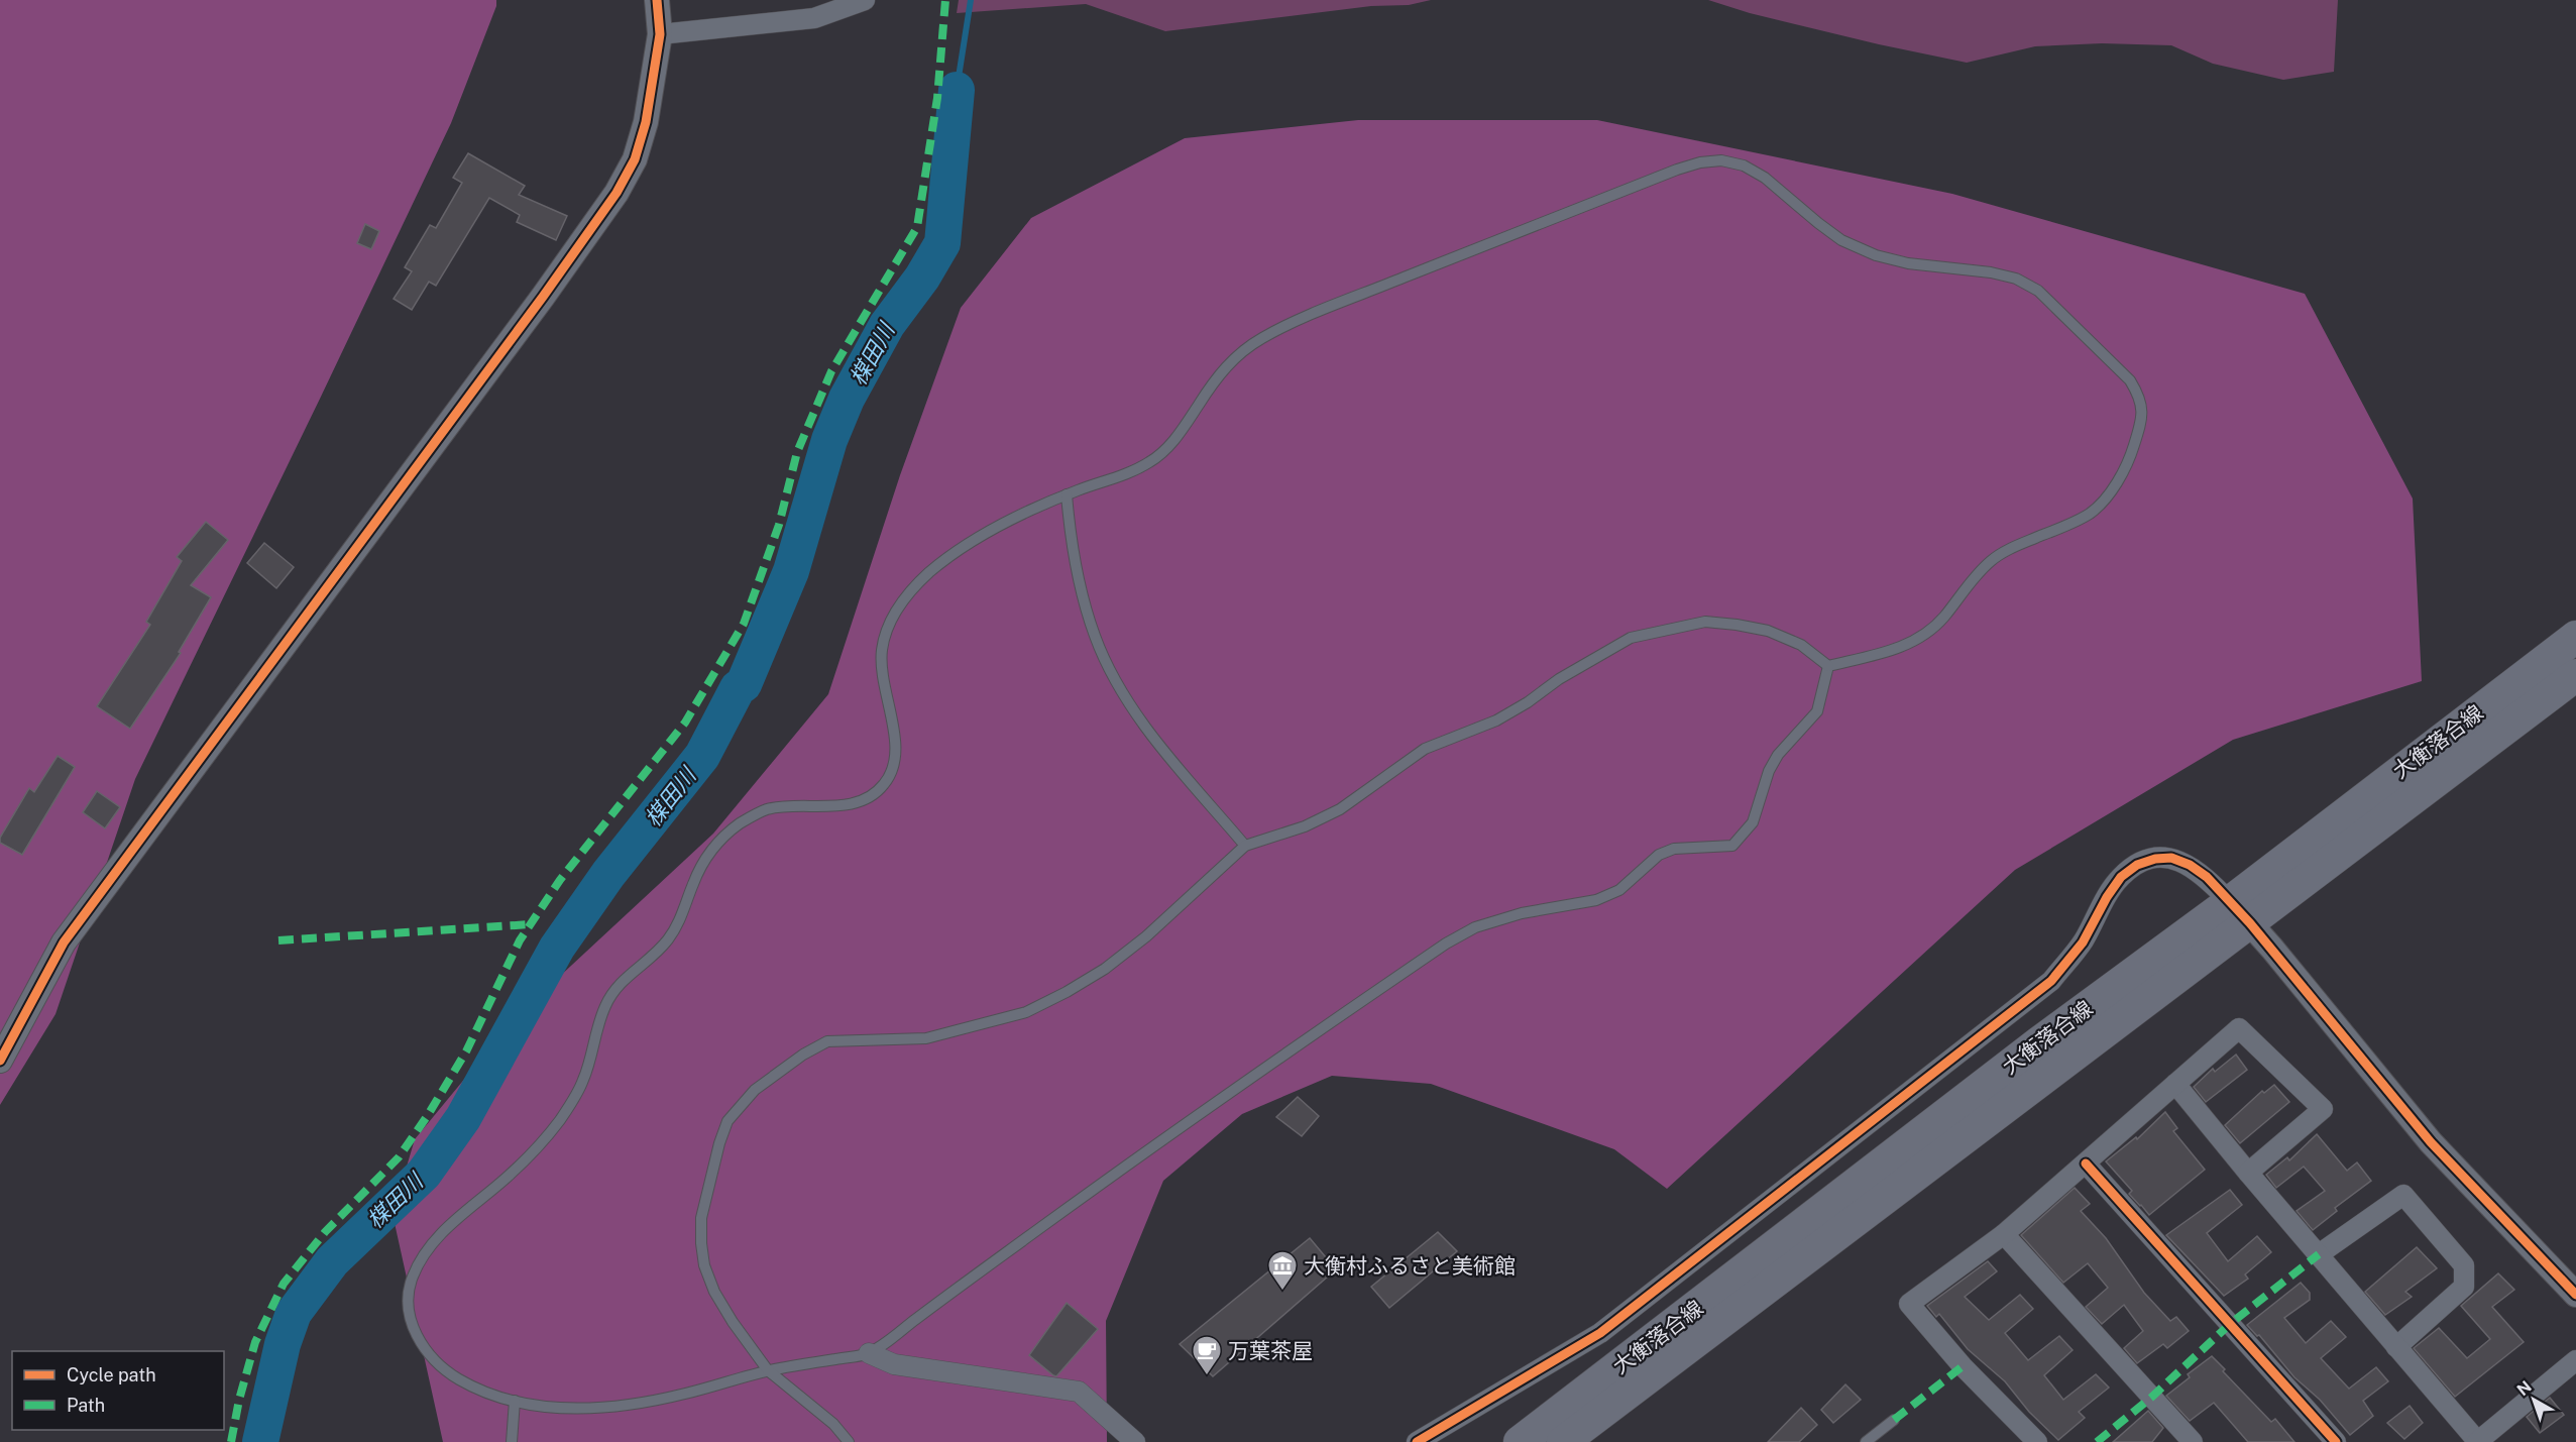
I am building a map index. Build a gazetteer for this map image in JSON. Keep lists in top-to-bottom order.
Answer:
{
  "streets": {
    "main road": ["大衡落合線"]
  },
  "water": ["楳田川"],
  "places": {
    "museum": ["大衡村ふるさと美術館"],
    "cafe": ["万葉茶屋"]
  },
  "legend": ["Cycle path", "Path"],
  "north": "top left"
}
